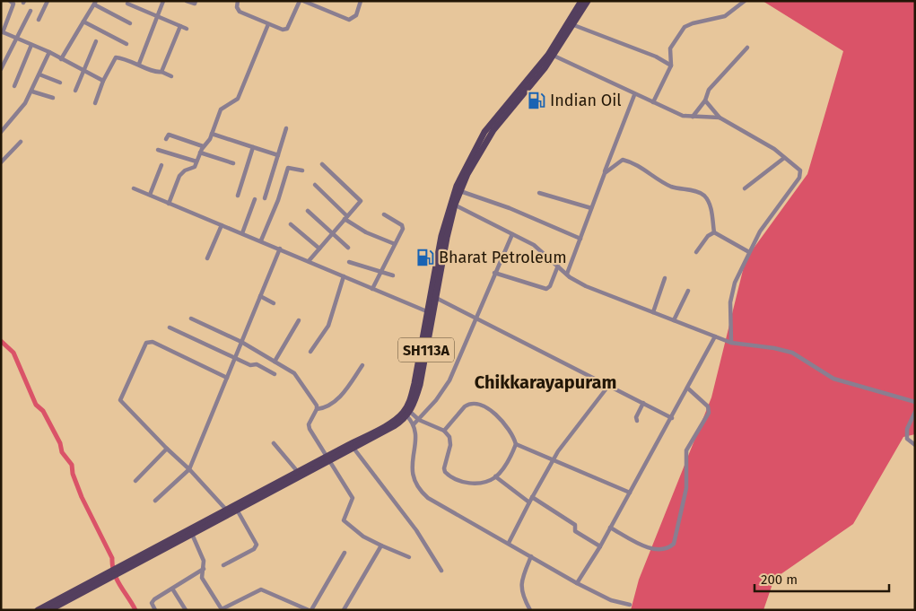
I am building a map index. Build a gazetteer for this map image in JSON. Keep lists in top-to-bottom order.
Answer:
{
  "streets": {
    "main road": ["SH113A"]
  },
  "districts": ["Chikkarayapuram"],
  "places": {
    "fuel station": ["Indian Oil", "Bharat Petroleum"]
  },
  "scale_bar": "200 m"
}
